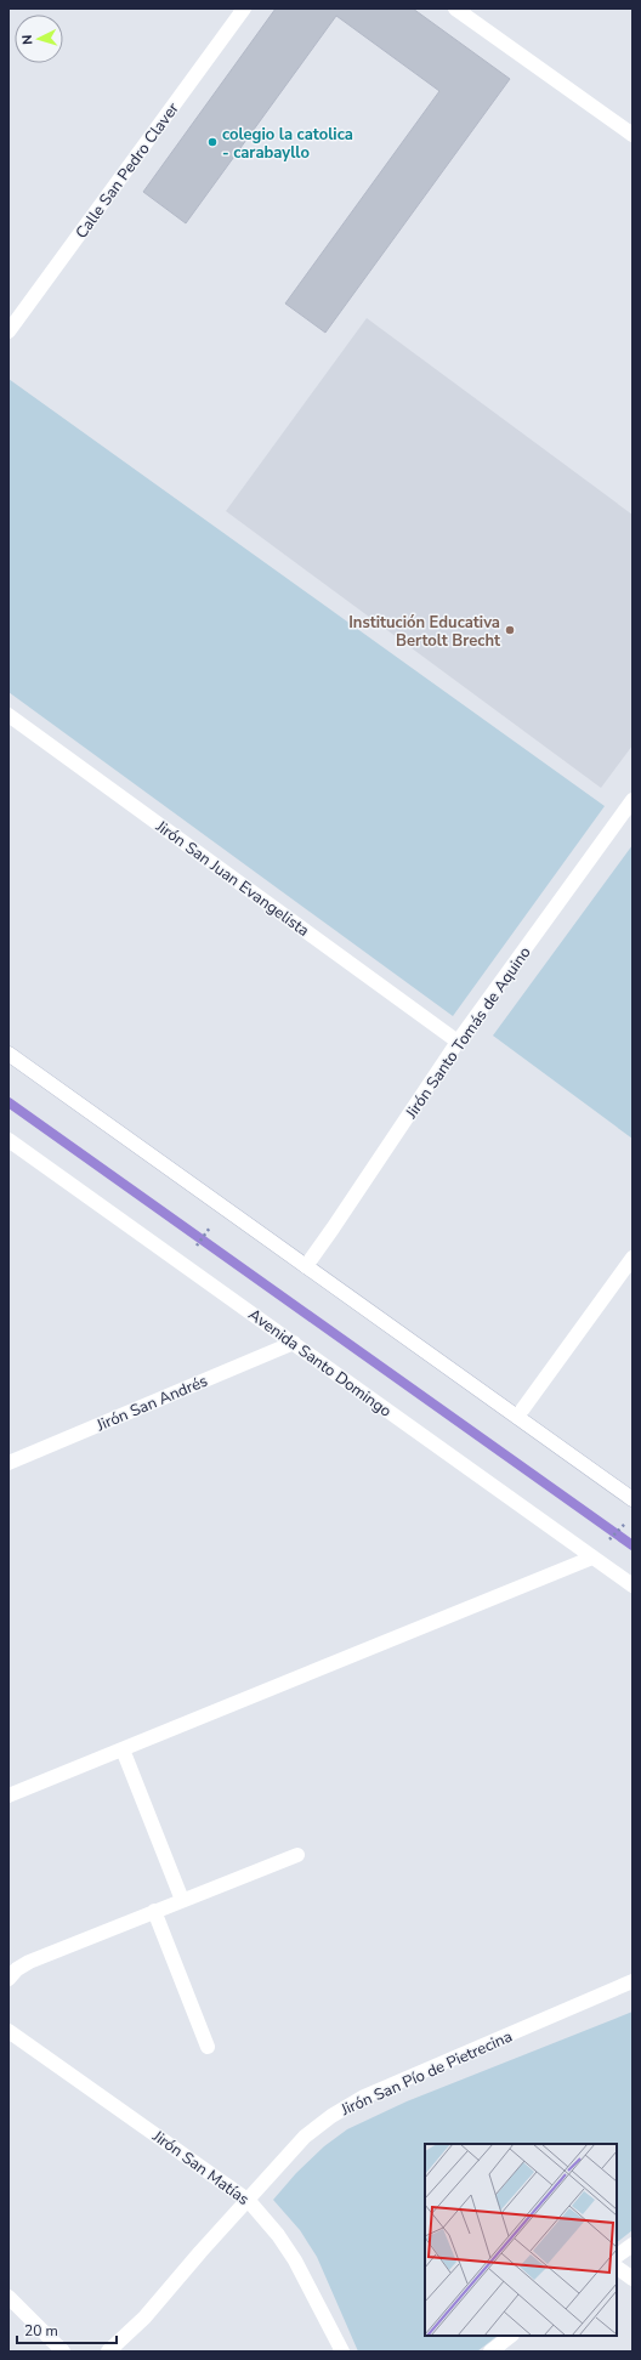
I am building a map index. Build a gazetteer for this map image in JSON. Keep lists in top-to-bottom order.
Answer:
{
  "streets": {
    "street": [
      "Calle San Pedro Claver",
      "Jirón San Juan Evangelista",
      "Jirón Santo Tomás de Aquino",
      "Avenida Santo Domingo",
      "Jirón San Andrés",
      "Jirón San Pío de Pietrecina",
      "Jirón San Matías"
    ]
  },
  "crossings": [
    ["Jirón San Juan Evangelista", "Jirón Santo Tomás de Aquino"],
    ["Avenida Santo Domingo", "Jirón San Andrés"],
    ["Jirón San Pío de Pietrecina", "Jirón San Matías"]
  ],
  "places": ["colegio la catolica - carabayllo", "Institución Educativa Bertolt Brecht"],
  "scale_bar": "20 m",
  "north": "left"
}
